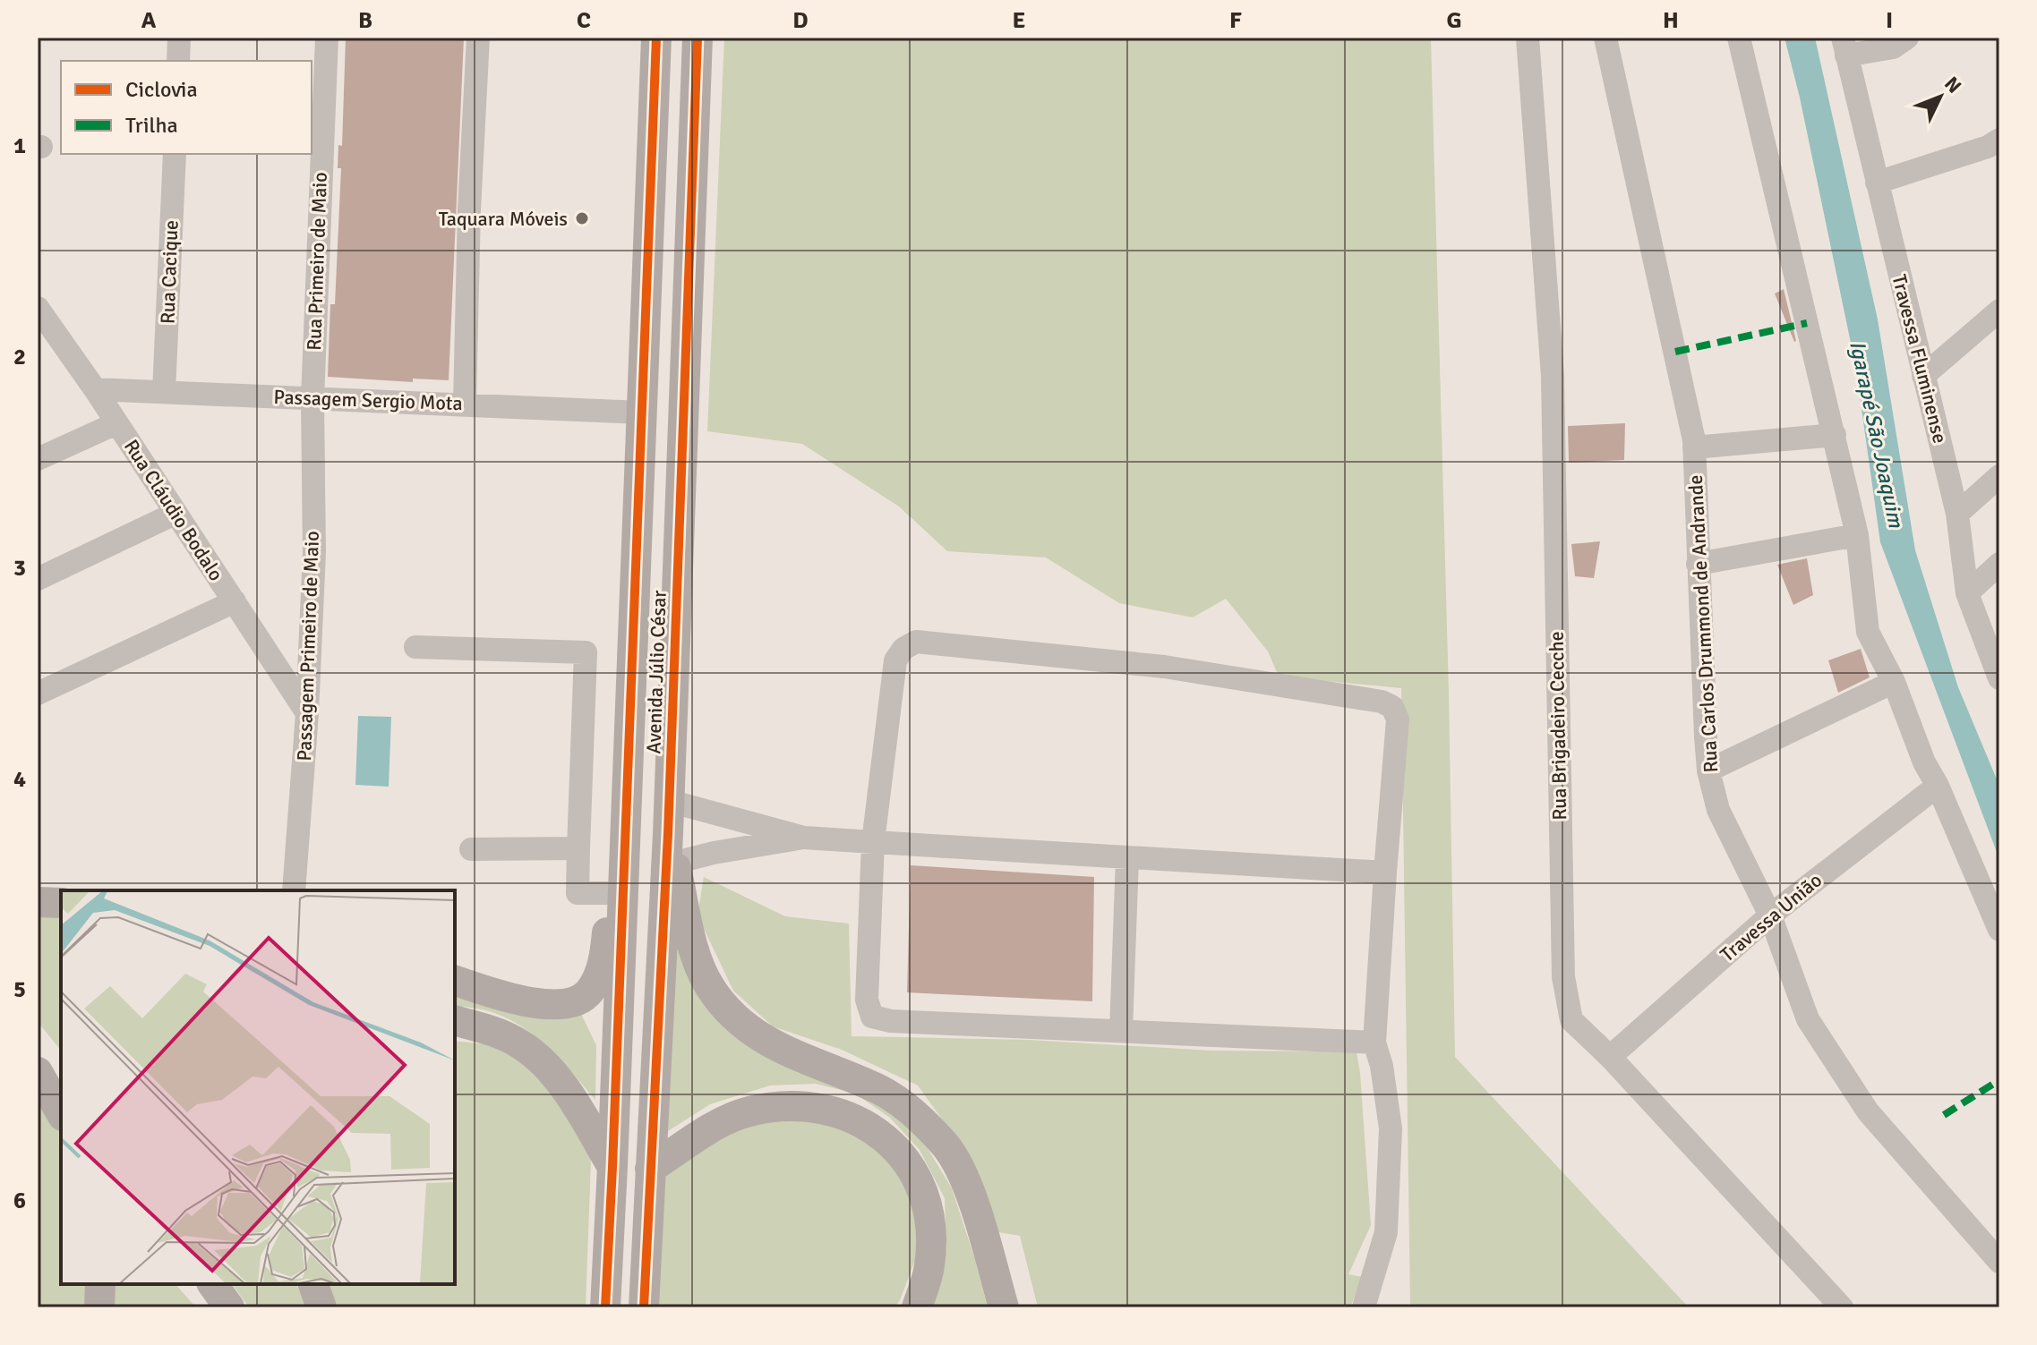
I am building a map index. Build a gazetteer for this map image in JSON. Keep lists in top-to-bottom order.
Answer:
{
  "streets": {
    "main road": ["Avenida Júlio César"],
    "street": [
      "Rua Primeiro de Maio",
      "Rua Cacique",
      "Travessa Fluminense",
      "Passagem Sergio Mota",
      "Rua Cláudio Bodalo",
      "Rua Carlos Drummond de Andrande",
      "Passagem Primeiro de Maio",
      "Rua Brigadeiro Cecche",
      "Travessa União"
    ]
  },
  "crossings": [
    ["Rua Primeiro de Maio", "Passagem Sergio Mota"],
    ["Rua Primeiro de Maio", "Passagem Primeiro de Maio"],
    ["Rua Cacique", "Passagem Sergio Mota"],
    ["Passagem Sergio Mota", "Rua Cláudio Bodalo"],
    ["Passagem Sergio Mota", "Passagem Primeiro de Maio"],
    ["Passagem Sergio Mota", "Avenida Júlio César"],
    ["Rua Cláudio Bodalo", "Passagem Primeiro de Maio"],
    ["Rua Carlos Drummond de Andrande", "Travessa União"],
    ["Rua Brigadeiro Cecche", "Travessa União"]
  ],
  "water": ["Igarapé São Joaquim"],
  "places": ["Taquara Móveis"],
  "legend": ["Ciclovia", "Trilha"],
  "north": "top right",
  "grid": {
    "columns": [
      "A",
      "B",
      "C",
      "D",
      "E",
      "F",
      "G",
      "H",
      "I"
    ],
    "rows": [
      "1",
      "2",
      "3",
      "4",
      "5",
      "6"
    ]
  }
}
